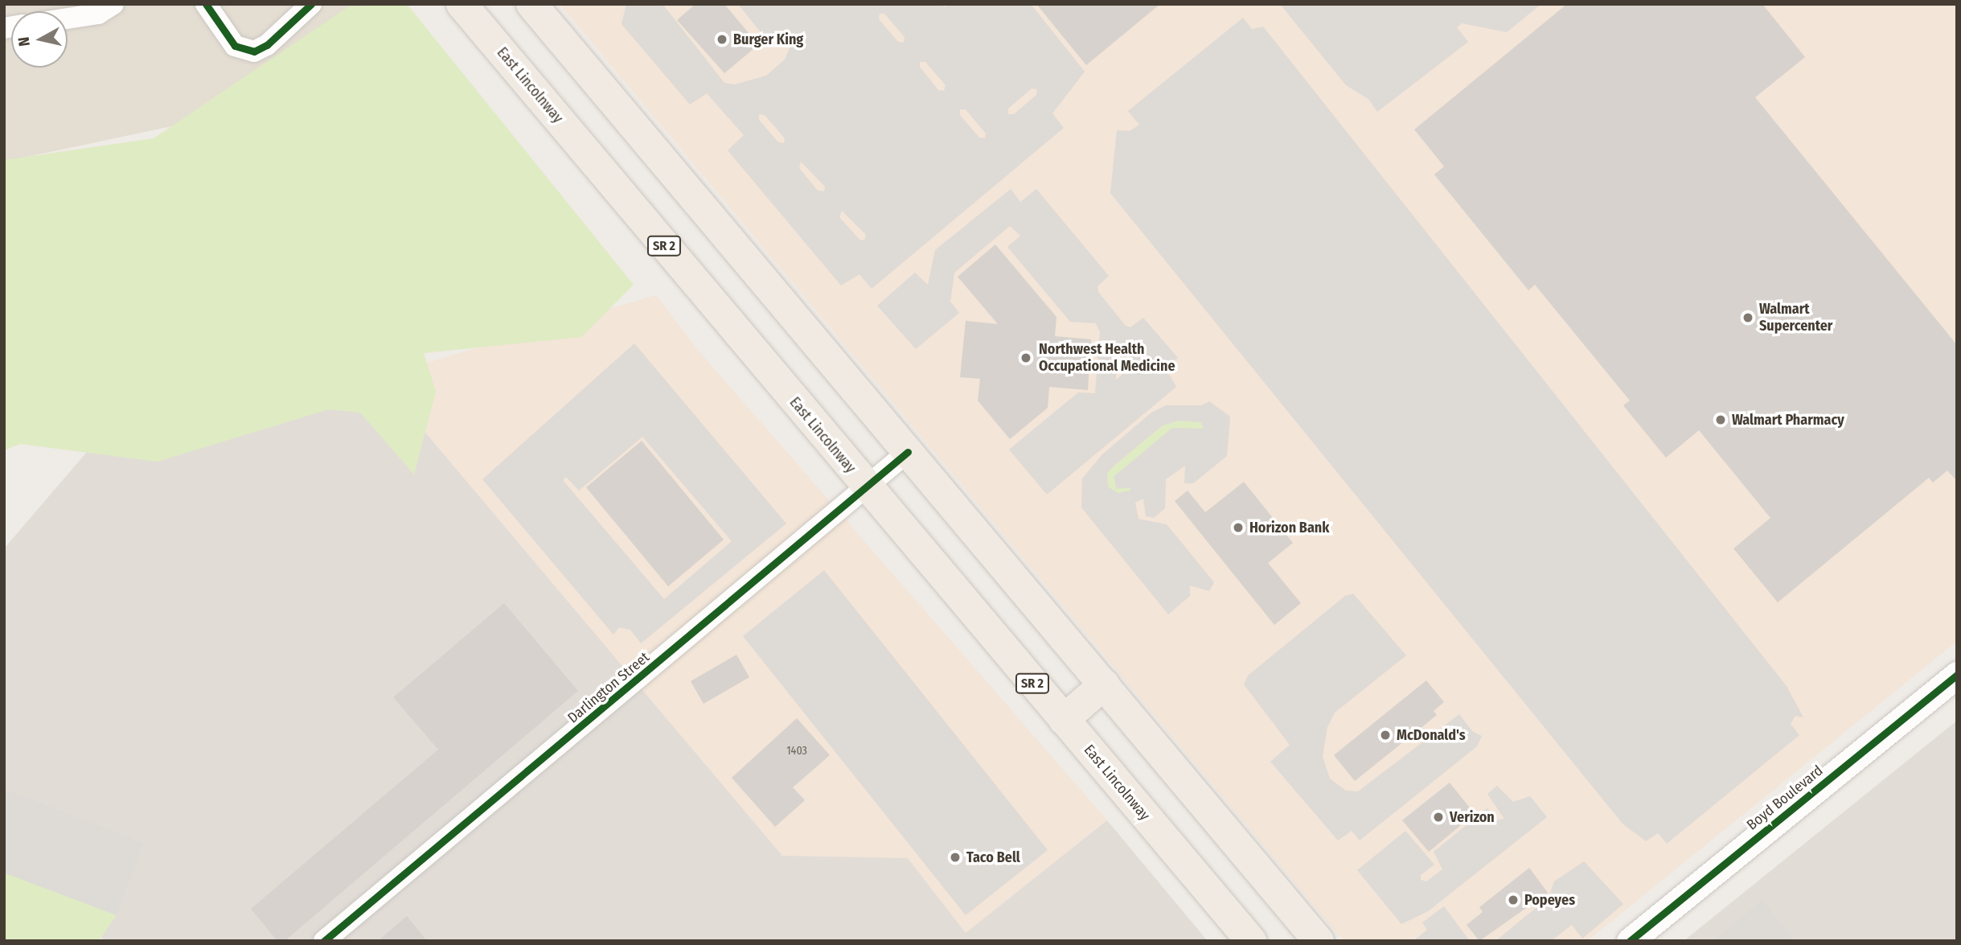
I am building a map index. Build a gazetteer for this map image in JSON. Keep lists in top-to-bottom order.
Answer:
{
  "streets": {
    "main road": ["East Lincolnway", "SR 2"],
    "street": ["Darlington Street", "Boyd Boulevard"]
  },
  "crossings": [
    ["East Lincolnway", "Darlington Street"]
  ],
  "places": [
    "Burger King",
    "Walmart Supercenter",
    "Northwest Health Occupational Medicine",
    "Walmart Pharmacy",
    "Horizon Bank",
    "McDonald's",
    "Verizon",
    "Taco Bell",
    "Popeyes"
  ],
  "house_numbers": ["1403"],
  "north": "left"
}
